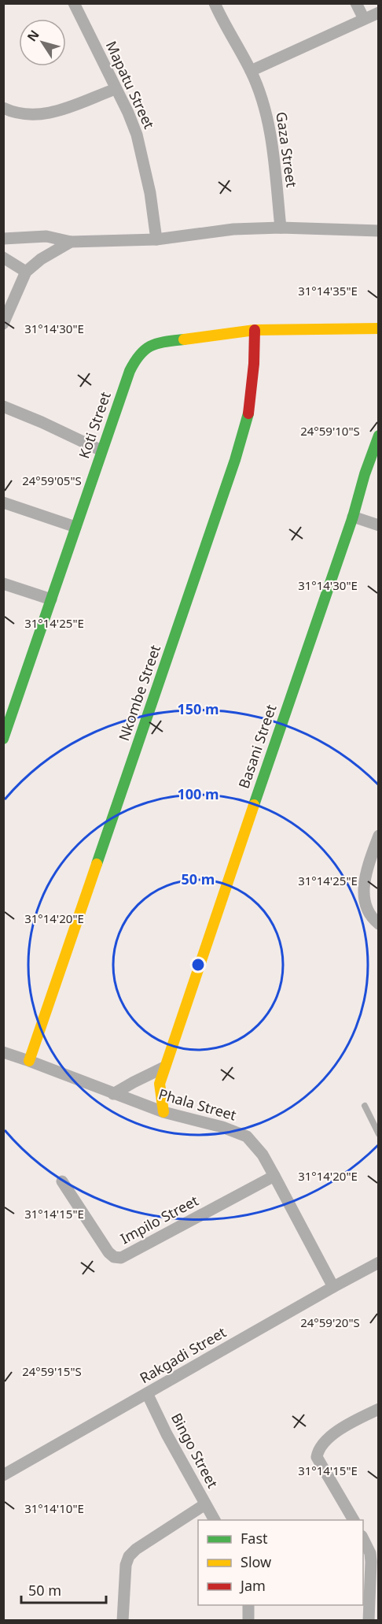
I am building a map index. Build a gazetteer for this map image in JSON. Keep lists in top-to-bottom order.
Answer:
{
  "streets": {
    "street": [
      "Mapatu Street",
      "Gaza Street",
      "Koti Street",
      "Nkombe Street",
      "Basani Street",
      "Phala Street",
      "Impilo Street",
      "Rakgadi Street",
      "Bingo Street"
    ]
  },
  "crossings": [
    ["Koti Street", "Nkombe Street"],
    ["Nkombe Street", "Phala Street"],
    ["Basani Street", "Phala Street"],
    ["Phala Street", "Impilo Street"],
    ["Phala Street", "Rakgadi Street"],
    ["Rakgadi Street", "Bingo Street"]
  ],
  "legend": ["Fast", "Slow", "Jam"],
  "scale_bar": "50 m",
  "north": "top left",
  "coordinates": [
    "31°14'35\"E",
    "31°14'30\"E",
    "24°59'10\"S",
    "24°59'05\"S",
    "31°14'25\"E",
    "31°14'20\"E",
    "31°14'15\"E",
    "24°59'20\"S",
    "24°59'15\"S",
    "31°14'10\"E"
  ],
  "rings": ["150 m", "100 m", "50 m"]
}
